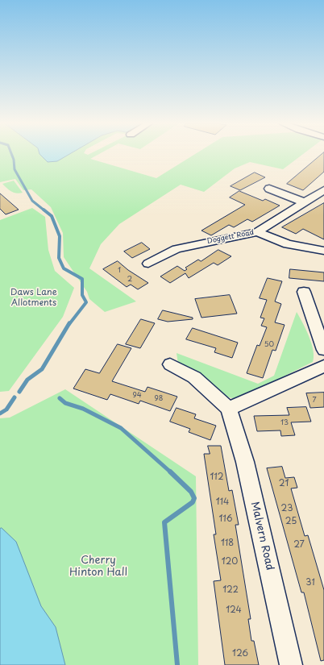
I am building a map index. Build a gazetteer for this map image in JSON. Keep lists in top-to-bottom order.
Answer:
{
  "streets": {
    "street": ["Doggett Road", "Malvern Road"]
  },
  "parks": ["Daws Lane Allotments", "Cherry Hinton Hall"],
  "house_numbers": [
    "1",
    "2",
    "50",
    "94",
    "98",
    "7",
    "13",
    "112",
    "21",
    "114",
    "23",
    "116",
    "25",
    "118",
    "27",
    "120",
    "31",
    "122",
    "124",
    "126"
  ]
}
